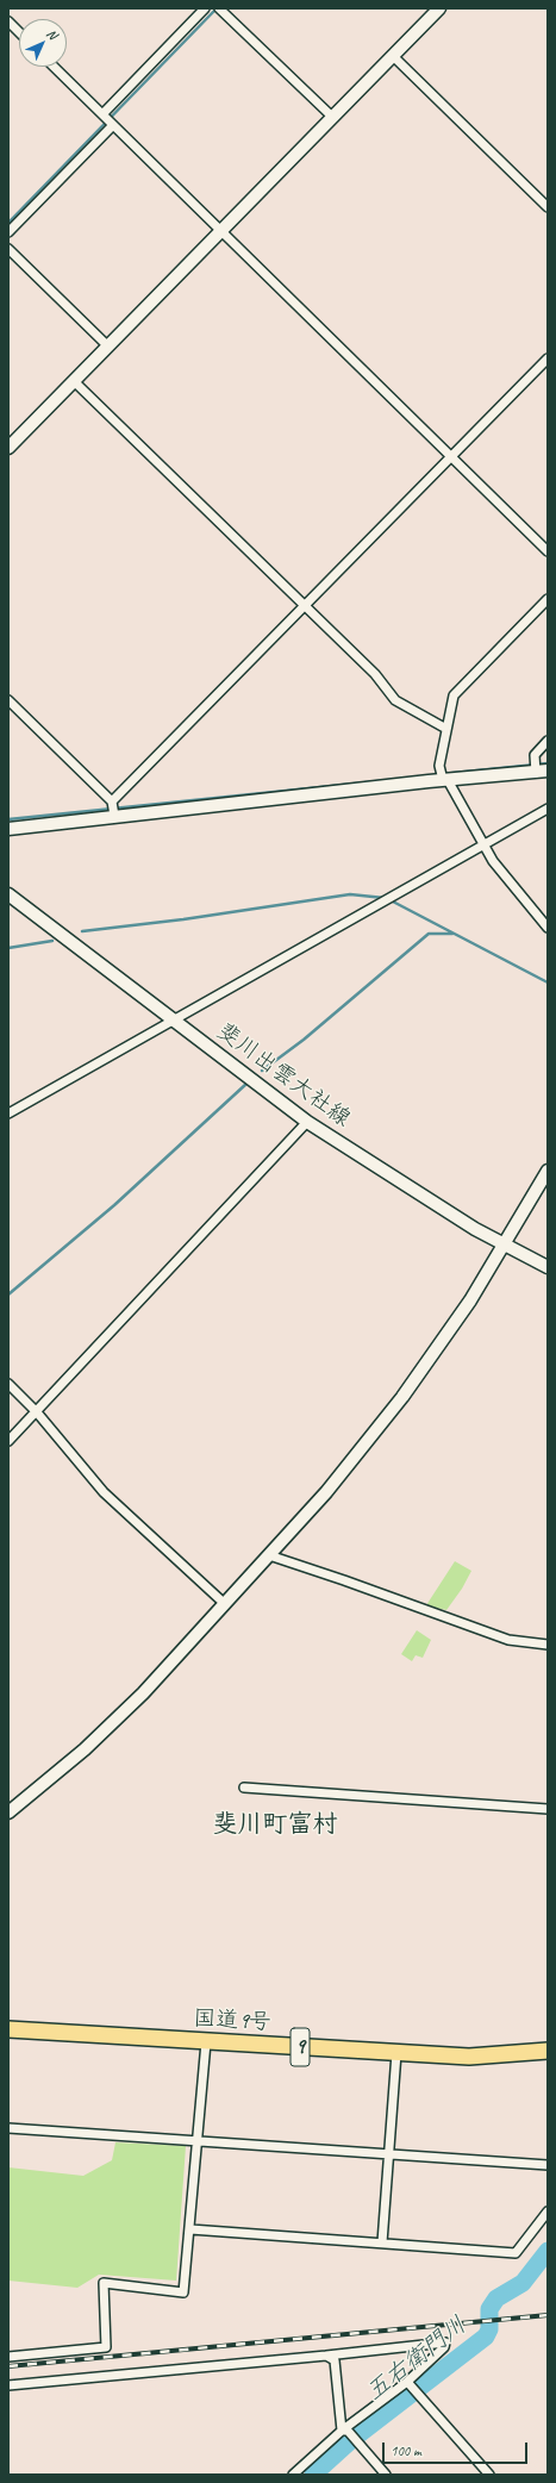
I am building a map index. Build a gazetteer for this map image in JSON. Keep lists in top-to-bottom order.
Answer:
{
  "streets": {
    "highway": ["国道9号", "9"],
    "street": ["斐川出雲大社線"]
  },
  "districts": ["斐川町富村"],
  "water": ["五右衛門川"],
  "scale_bar": "100 m",
  "north": "top right"
}
